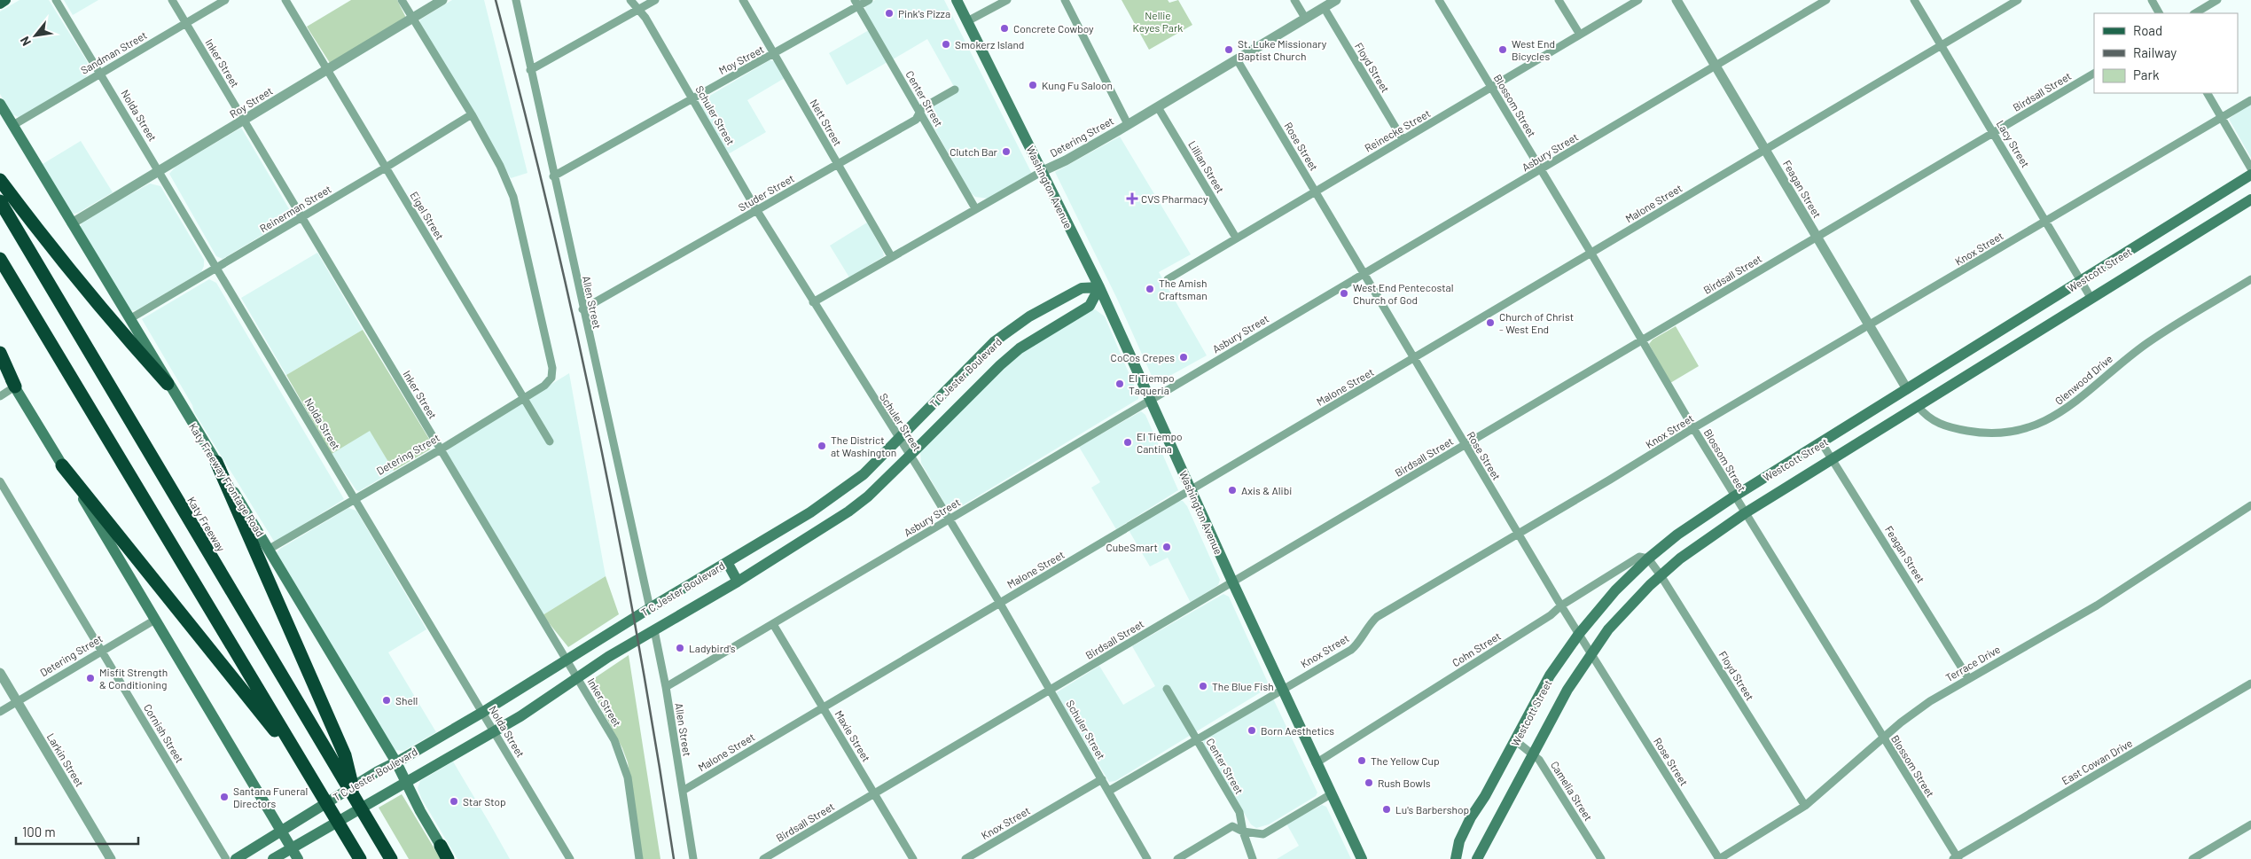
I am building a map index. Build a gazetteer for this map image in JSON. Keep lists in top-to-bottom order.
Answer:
{
  "streets": {
    "highway": ["Katy Freeway"],
    "main road": [
      "Washington Avenue",
      "Westcott Street",
      "T C Jester Boulevard",
      "Katy Freeway Frontage Road"
    ],
    "street": [
      "Sandman Street",
      "Moy Street",
      "Inker Street",
      "Floyd Street",
      "Birdsall Street",
      "Center Street",
      "Roy Street",
      "Blossom Street",
      "Nolda Street",
      "Schuler Street",
      "Nett Street",
      "Reinecke Street",
      "Detering Street",
      "Lacy Street",
      "Rose Street",
      "Asbury Street",
      "Lillian Street",
      "Feagan Street",
      "Studer Street",
      "Malone Street",
      "Reinerman Street",
      "Eigel Street",
      "Knox Street",
      "Allen Street",
      "Glenwood Drive",
      "Cohn Street",
      "Terrace Drive",
      "Cornish Street",
      "Maxie Street",
      "Larkin Street",
      "East Cowan Drive",
      "Camelia Street"
    ]
  },
  "crossings": [
    ["Sandman Street", "Inker Street"],
    ["Sandman Street", "Nolda Street"],
    ["Sandman Street", "Katy Freeway Frontage Road"],
    ["Moy Street", "Center Street"],
    ["Moy Street", "Schuler Street"],
    ["Moy Street", "Nett Street"],
    ["Moy Street", "Allen Street"],
    ["Inker Street", "Roy Street"],
    ["Inker Street", "Detering Street"],
    ["Inker Street", "Reinerman Street"],
    ["Inker Street", "T C Jester Boulevard"],
    ["Floyd Street", "Reinecke Street"],
    ["Floyd Street", "Detering Street"],
    ["Floyd Street", "Westcott Street"],
    ["Floyd Street", "Cohn Street"],
    ["Floyd Street", "Terrace Drive"],
    ["Birdsall Street", "Blossom Street"],
    ["Birdsall Street", "Schuler Street"],
    ["Birdsall Street", "Lacy Street"],
    ["Birdsall Street", "Rose Street"],
    ["Birdsall Street", "Washington Avenue"],
    ["Birdsall Street", "Feagan Street"],
    ["Birdsall Street", "Maxie Street"],
    ["Center Street", "Detering Street"],
    ["Center Street", "Studer Street"],
    ["Center Street", "Knox Street"],
    ["Roy Street", "Nolda Street"],
    ["Roy Street", "Eigel Street"],
    ["Roy Street", "Katy Freeway Frontage Road"],
    ["Blossom Street", "Reinecke Street"],
    ["Blossom Street", "Asbury Street"],
    ["Blossom Street", "Malone Street"],
    ["Blossom Street", "Knox Street"],
    ["Blossom Street", "Westcott Street"],
    ["Blossom Street", "Terrace Drive"],
    ["Blossom Street", "East Cowan Drive"],
    ["Nolda Street", "Detering Street"],
    ["Nolda Street", "Reinerman Street"],
    ["Nolda Street", "T C Jester Boulevard"],
    ["Schuler Street", "Detering Street"],
    ["Schuler Street", "Asbury Street"],
    ["Schuler Street", "Studer Street"],
    ["Schuler Street", "Malone Street"],
    ["Schuler Street", "Knox Street"],
    ["Schuler Street", "T C Jester Boulevard"],
    ["Nett Street", "Detering Street"],
    ["Nett Street", "Studer Street"],
    ["Reinecke Street", "Rose Street"],
    ["Reinecke Street", "Lillian Street"],
    ["Detering Street", "Rose Street"],
    ["Detering Street", "Lillian Street"],
    ["Detering Street", "Washington Avenue"],
    ["Detering Street", "Reinerman Street"],
    ["Detering Street", "Eigel Street"],
    ["Detering Street", "Katy Freeway Frontage Road"],
    ["Detering Street", "Cornish Street"],
    ["Detering Street", "Larkin Street"],
    ["Lacy Street", "Malone Street"],
    ["Lacy Street", "Knox Street"],
    ["Lacy Street", "Westcott Street"],
    ["Rose Street", "Asbury Street"],
    ["Rose Street", "Malone Street"],
    ["Rose Street", "Knox Street"],
    ["Rose Street", "Westcott Street"],
    ["Rose Street", "Cohn Street"],
    ["Rose Street", "Terrace Drive"],
    ["Asbury Street", "Washington Avenue"],
    ["Asbury Street", "Feagan Street"],
    ["Asbury Street", "Allen Street"],
    ["Asbury Street", "Maxie Street"],
    ["Washington Avenue", "Malone Street"],
    ["Washington Avenue", "Knox Street"],
    ["Washington Avenue", "T C Jester Boulevard"],
    ["Washington Avenue", "Cohn Street"],
    ["Feagan Street", "Malone Street"],
    ["Feagan Street", "Knox Street"],
    ["Feagan Street", "Westcott Street"],
    ["Feagan Street", "Terrace Drive"],
    ["Studer Street", "Allen Street"],
    ["Malone Street", "Allen Street"],
    ["Malone Street", "Maxie Street"],
    ["Reinerman Street", "Eigel Street"],
    ["Reinerman Street", "Katy Freeway Frontage Road"],
    ["Westcott Street", "Glenwood Drive"],
    ["Westcott Street", "Cohn Street"],
    ["Westcott Street", "Camelia Street"],
    ["Allen Street", "T C Jester Boulevard"],
    ["T C Jester Boulevard", "Katy Freeway Frontage Road"]
  ],
  "parks": ["Nellie Keyes Park"],
  "places": {
    "other": [
      "Pink's Pizza",
      "Concrete Cowboy",
      "Smokerz Island",
      "St. Luke Missionary Baptist Church",
      "West End Bicycles",
      "Kung Fu Saloon",
      "Clutch Bar",
      "The Amish Craftsman",
      "West End Pentecostal Church of God",
      "Church of Christ - West End",
      "CoCos Crepes",
      "El Tiempo Taqueria",
      "El Tiempo Cantina",
      "The District at Washington",
      "Axis & Alibi",
      "CubeSmart",
      "Ladybird's",
      "Misfit Strength & Conditioning",
      "The Blue Fish",
      "Shell",
      "Born Aesthetics",
      "The Yellow Cup",
      "Rush Bowls",
      "Santana Funeral Directors",
      "Star Stop",
      "Lu's Barbershop"
    ],
    "health": ["CVS Pharmacy"]
  },
  "legend": ["Road", "Railway", "Park"],
  "scale_bar": "100 m",
  "north": "bottom left"
}
